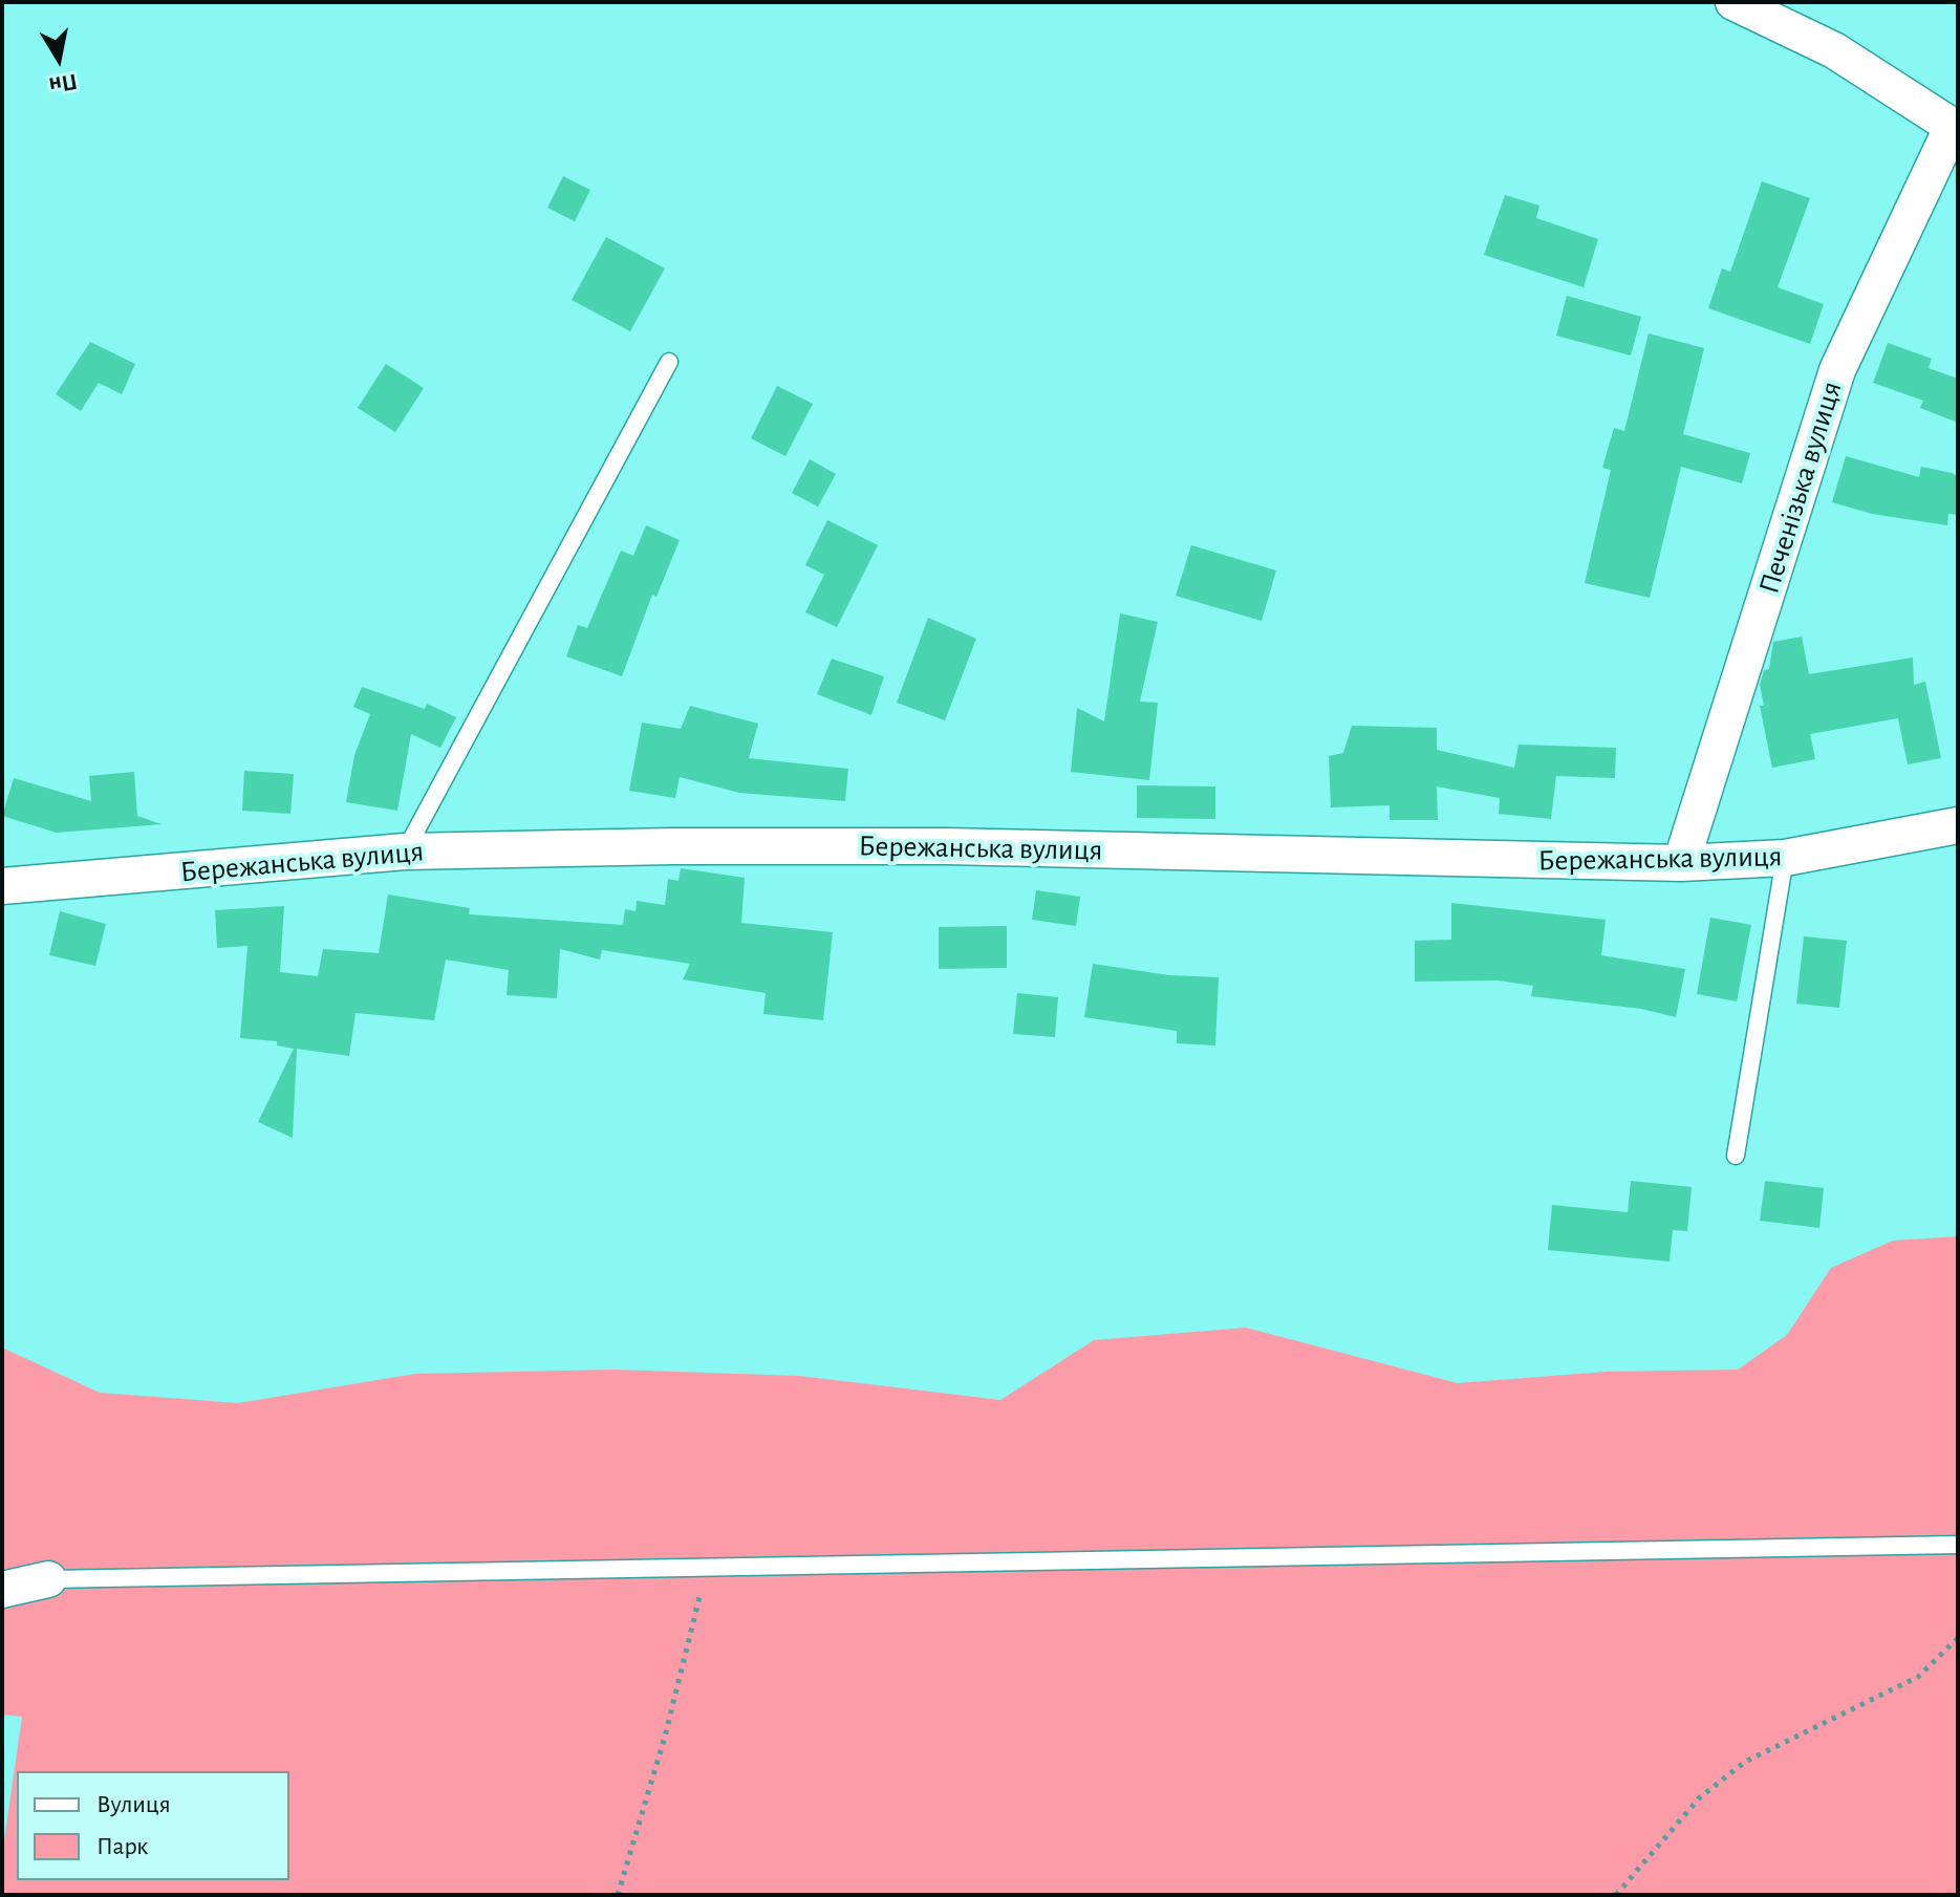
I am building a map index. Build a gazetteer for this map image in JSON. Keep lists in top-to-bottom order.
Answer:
{
  "streets": {
    "street": ["Печенізька вулиця", "Бережанська вулиця"]
  },
  "crossings": [
    ["Печенізька вулиця", "Бережанська вулиця"]
  ],
  "legend": ["Вулиця", "Парк"],
  "north": "bottom"
}
